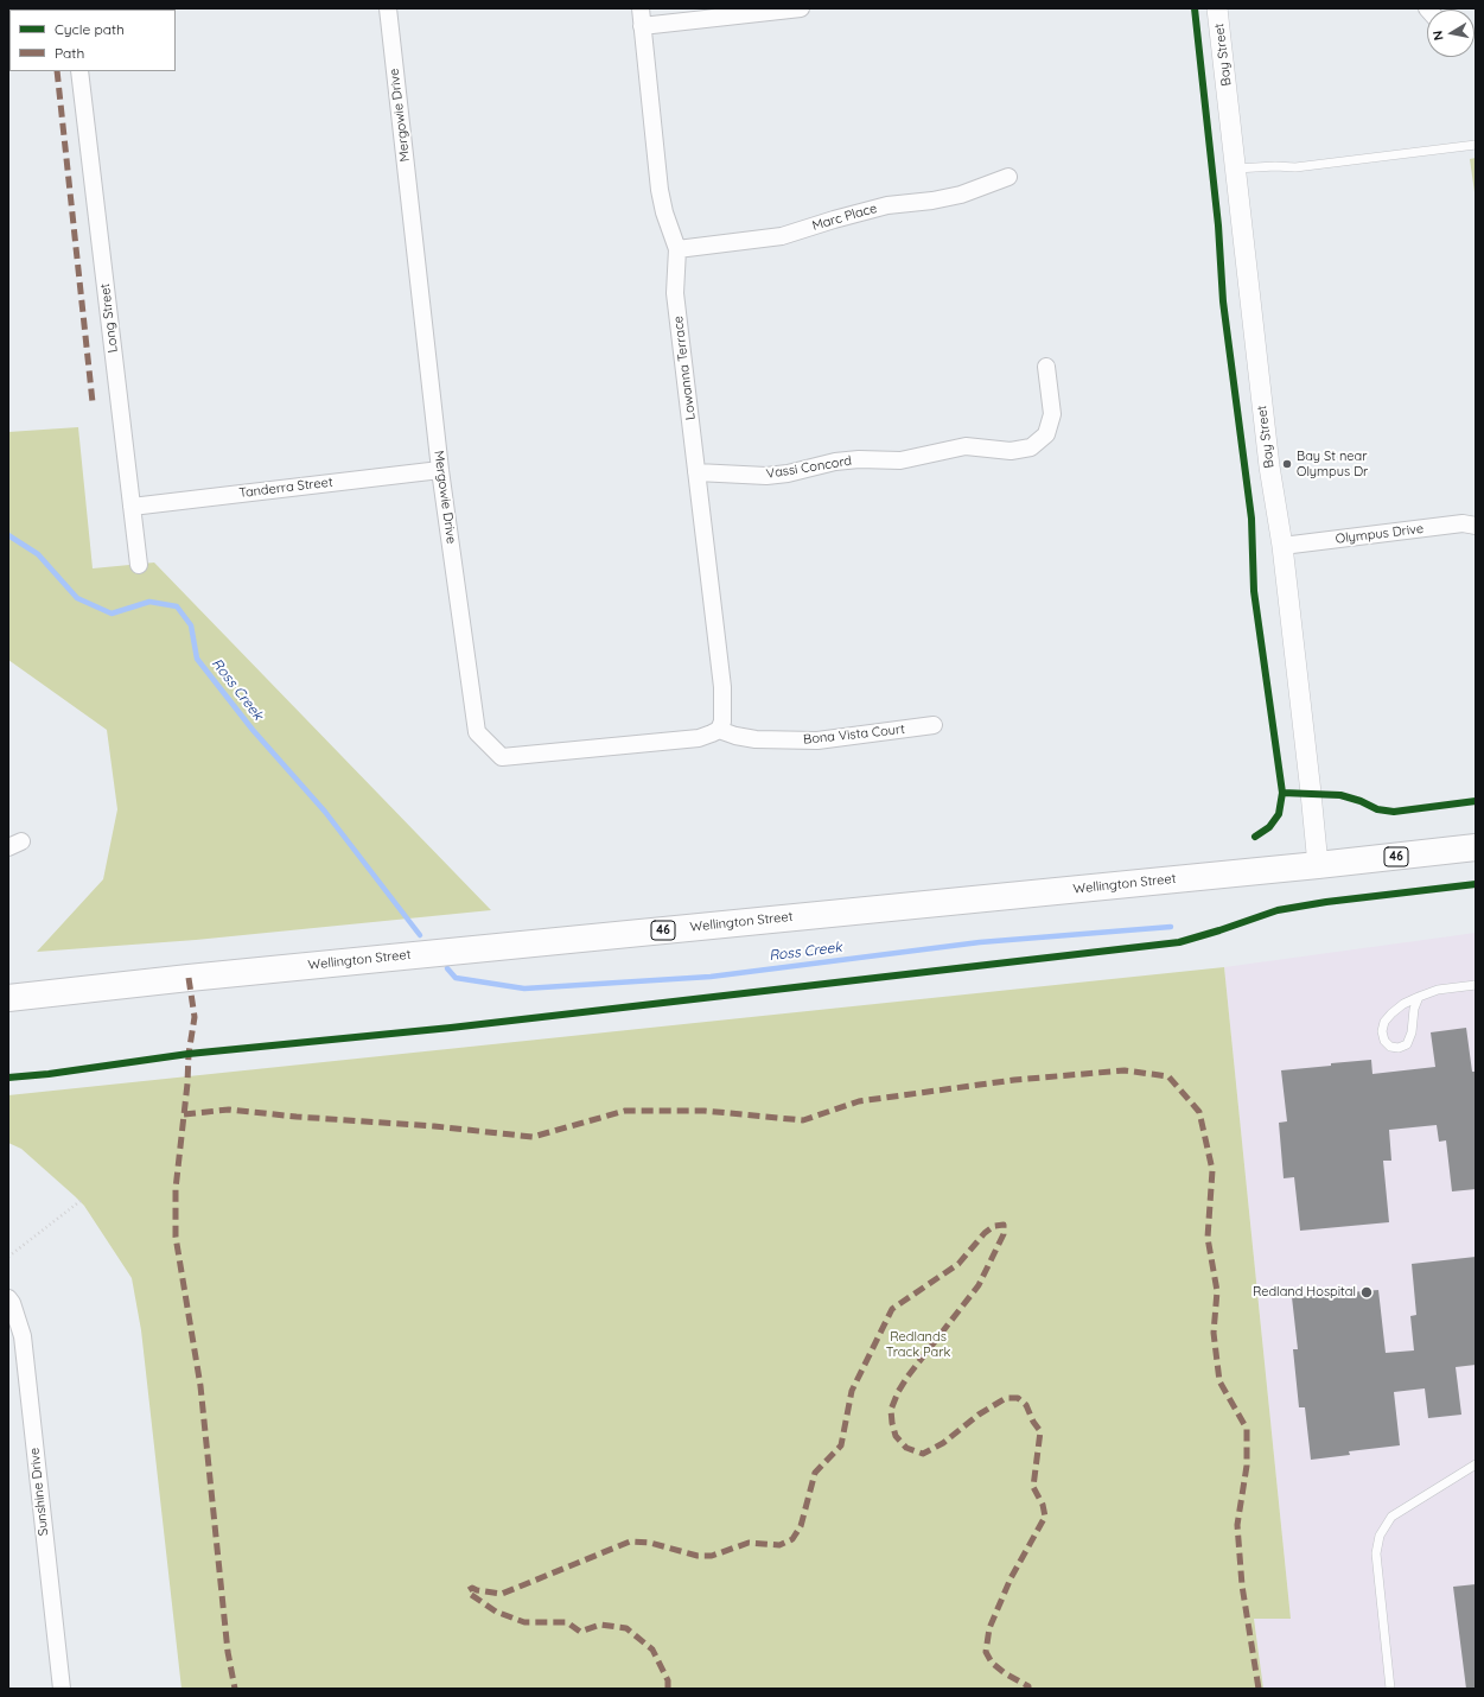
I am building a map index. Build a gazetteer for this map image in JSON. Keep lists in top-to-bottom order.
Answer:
{
  "streets": {
    "main road": ["46", "Wellington Street"],
    "street": [
      "Bay Street",
      "Mergowie Drive",
      "Marc Place",
      "Long Street",
      "Lowanna Terrace",
      "Vassi Concord",
      "Tanderra Street",
      "Olympus Drive",
      "Bona Vista Court",
      "Sunshine Drive"
    ]
  },
  "crossings": [
    ["Bay Street", "Olympus Drive"],
    ["Bay Street", "Wellington Street"],
    ["Mergowie Drive", "Lowanna Terrace"],
    ["Mergowie Drive", "Tanderra Street"],
    ["Mergowie Drive", "Bona Vista Court"],
    ["Marc Place", "Lowanna Terrace"],
    ["Long Street", "Tanderra Street"],
    ["Lowanna Terrace", "Vassi Concord"],
    ["Lowanna Terrace", "Bona Vista Court"]
  ],
  "water": ["Ross Creek"],
  "parks": ["Redlands Track Park"],
  "places": ["Bay St near Olympus Dr", "Redland Hospital"],
  "legend": ["Cycle path", "Path"],
  "north": "left"
}
